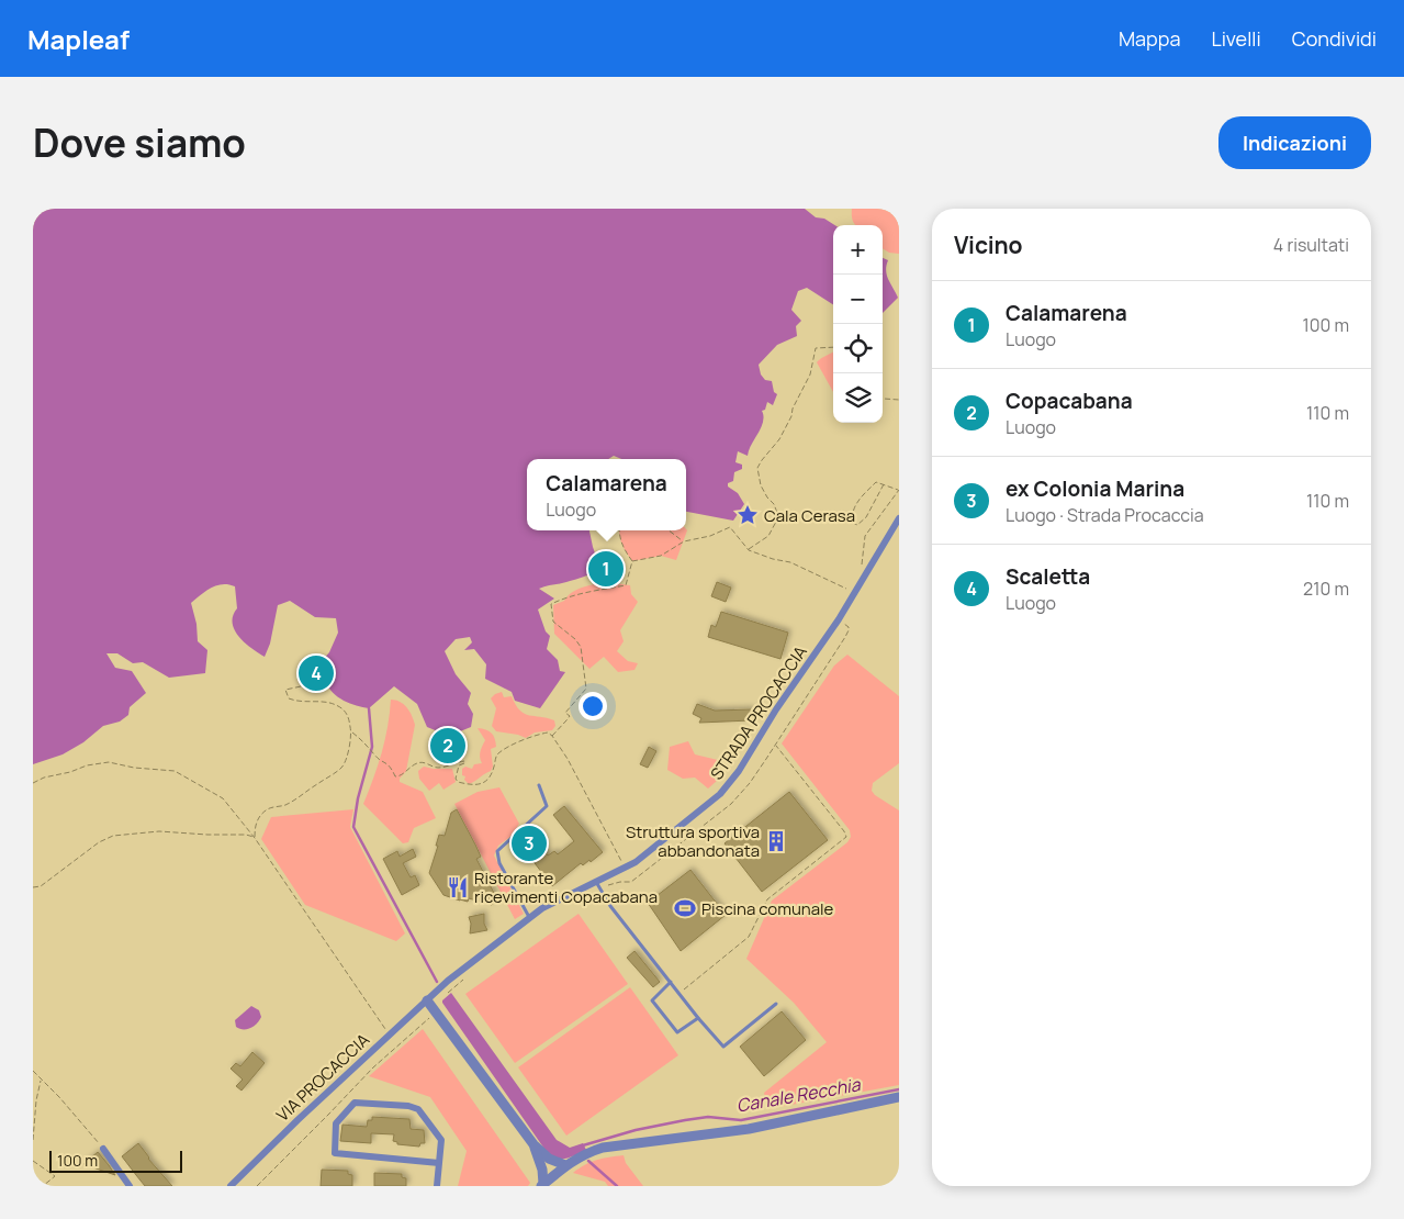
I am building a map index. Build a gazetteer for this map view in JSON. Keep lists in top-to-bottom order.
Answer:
{
  "streets": {
    "street": ["STRADA PROCACCIA", "VIA PROCACCIA"]
  },
  "crossings": [
    ["STRADA PROCACCIA", "VIA PROCACCIA"]
  ],
  "water": ["Canale Recchia"],
  "places": {
    "place": ["Cala Cerasa"],
    "building": ["Struttura sportiva abbandonata"],
    "restaurant": ["Ristorante ricevimenti Copacabana"],
    "sports": ["Piscina comunale"]
  },
  "scale_bar": "100 m",
  "page": {
    "header": "Mapleaf",
    "nav": ["Mappa", "Livelli", "Condividi"],
    "title": "Dove siamo",
    "buttons": "Indicazioni",
    "heading": ["Vicino", "4 risultati"],
    "map_buttons": ["+", "−"],
    "list": [
      {
        "mark": "1",
        "name": "Calamarena",
        "note": "Luogo",
        "value": "100 m"
      },
      {
        "mark": "2",
        "name": "Copacabana",
        "note": "Luogo",
        "value": "110 m"
      },
      {
        "mark": "3",
        "name": "ex Colonia Marina",
        "note": "Luogo · Strada Procaccia",
        "value": "110 m"
      },
      {
        "mark": "4",
        "name": "Scaletta",
        "note": "Luogo",
        "value": "210 m"
      }
    ],
    "popup": ["Calamarena", "Luogo"],
    "pins": [
      "1",
      "4",
      "2",
      "3"
    ],
    "scale": "100 m"
  }
}
